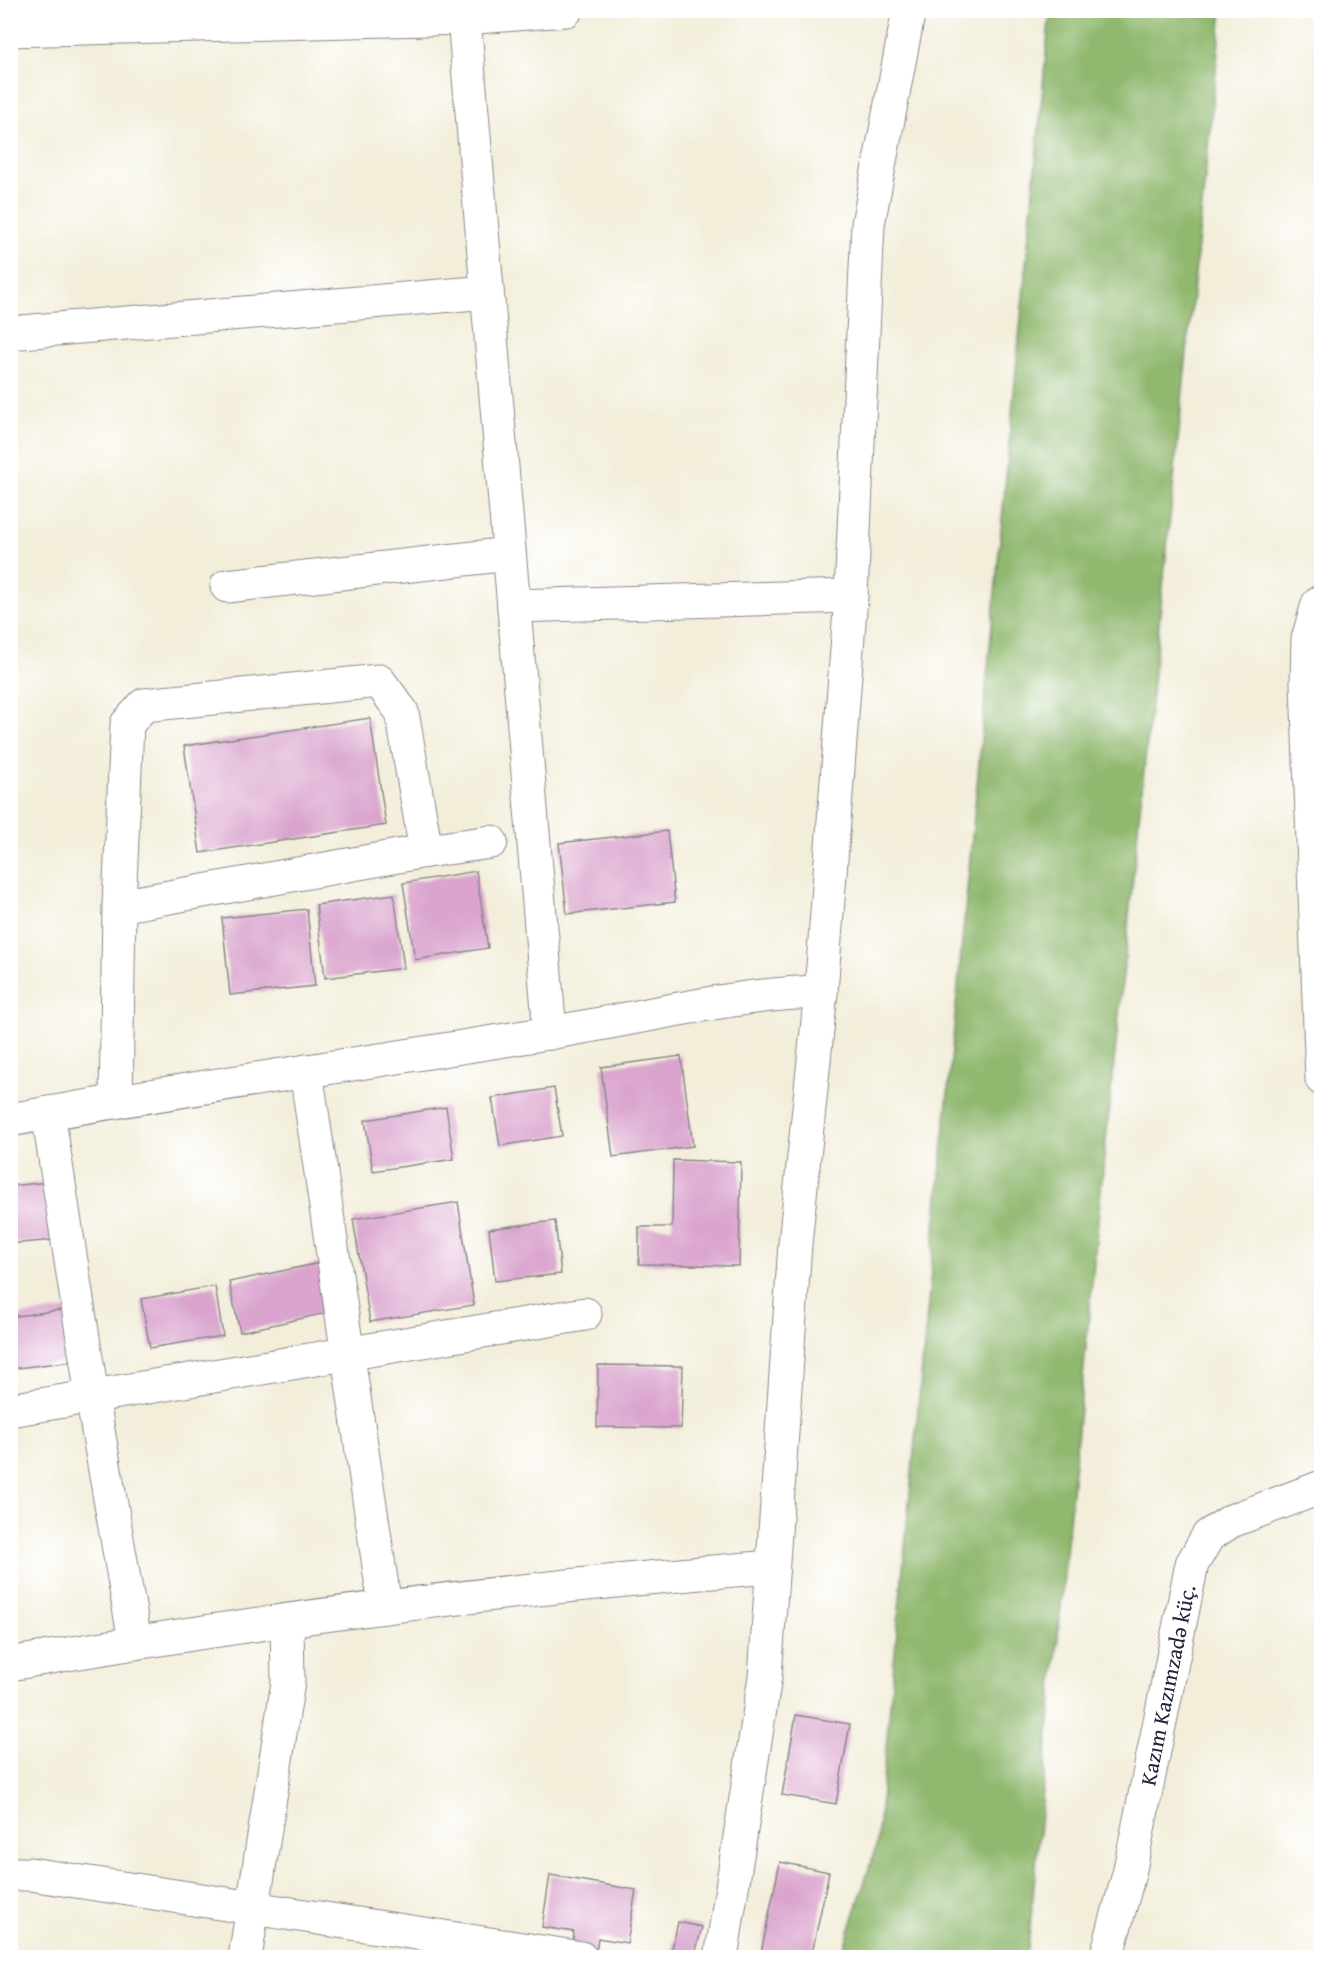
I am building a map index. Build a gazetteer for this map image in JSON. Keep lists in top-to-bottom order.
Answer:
{
  "streets": {
    "street": ["Kazım Kazımzadə küç."]
  }
}
